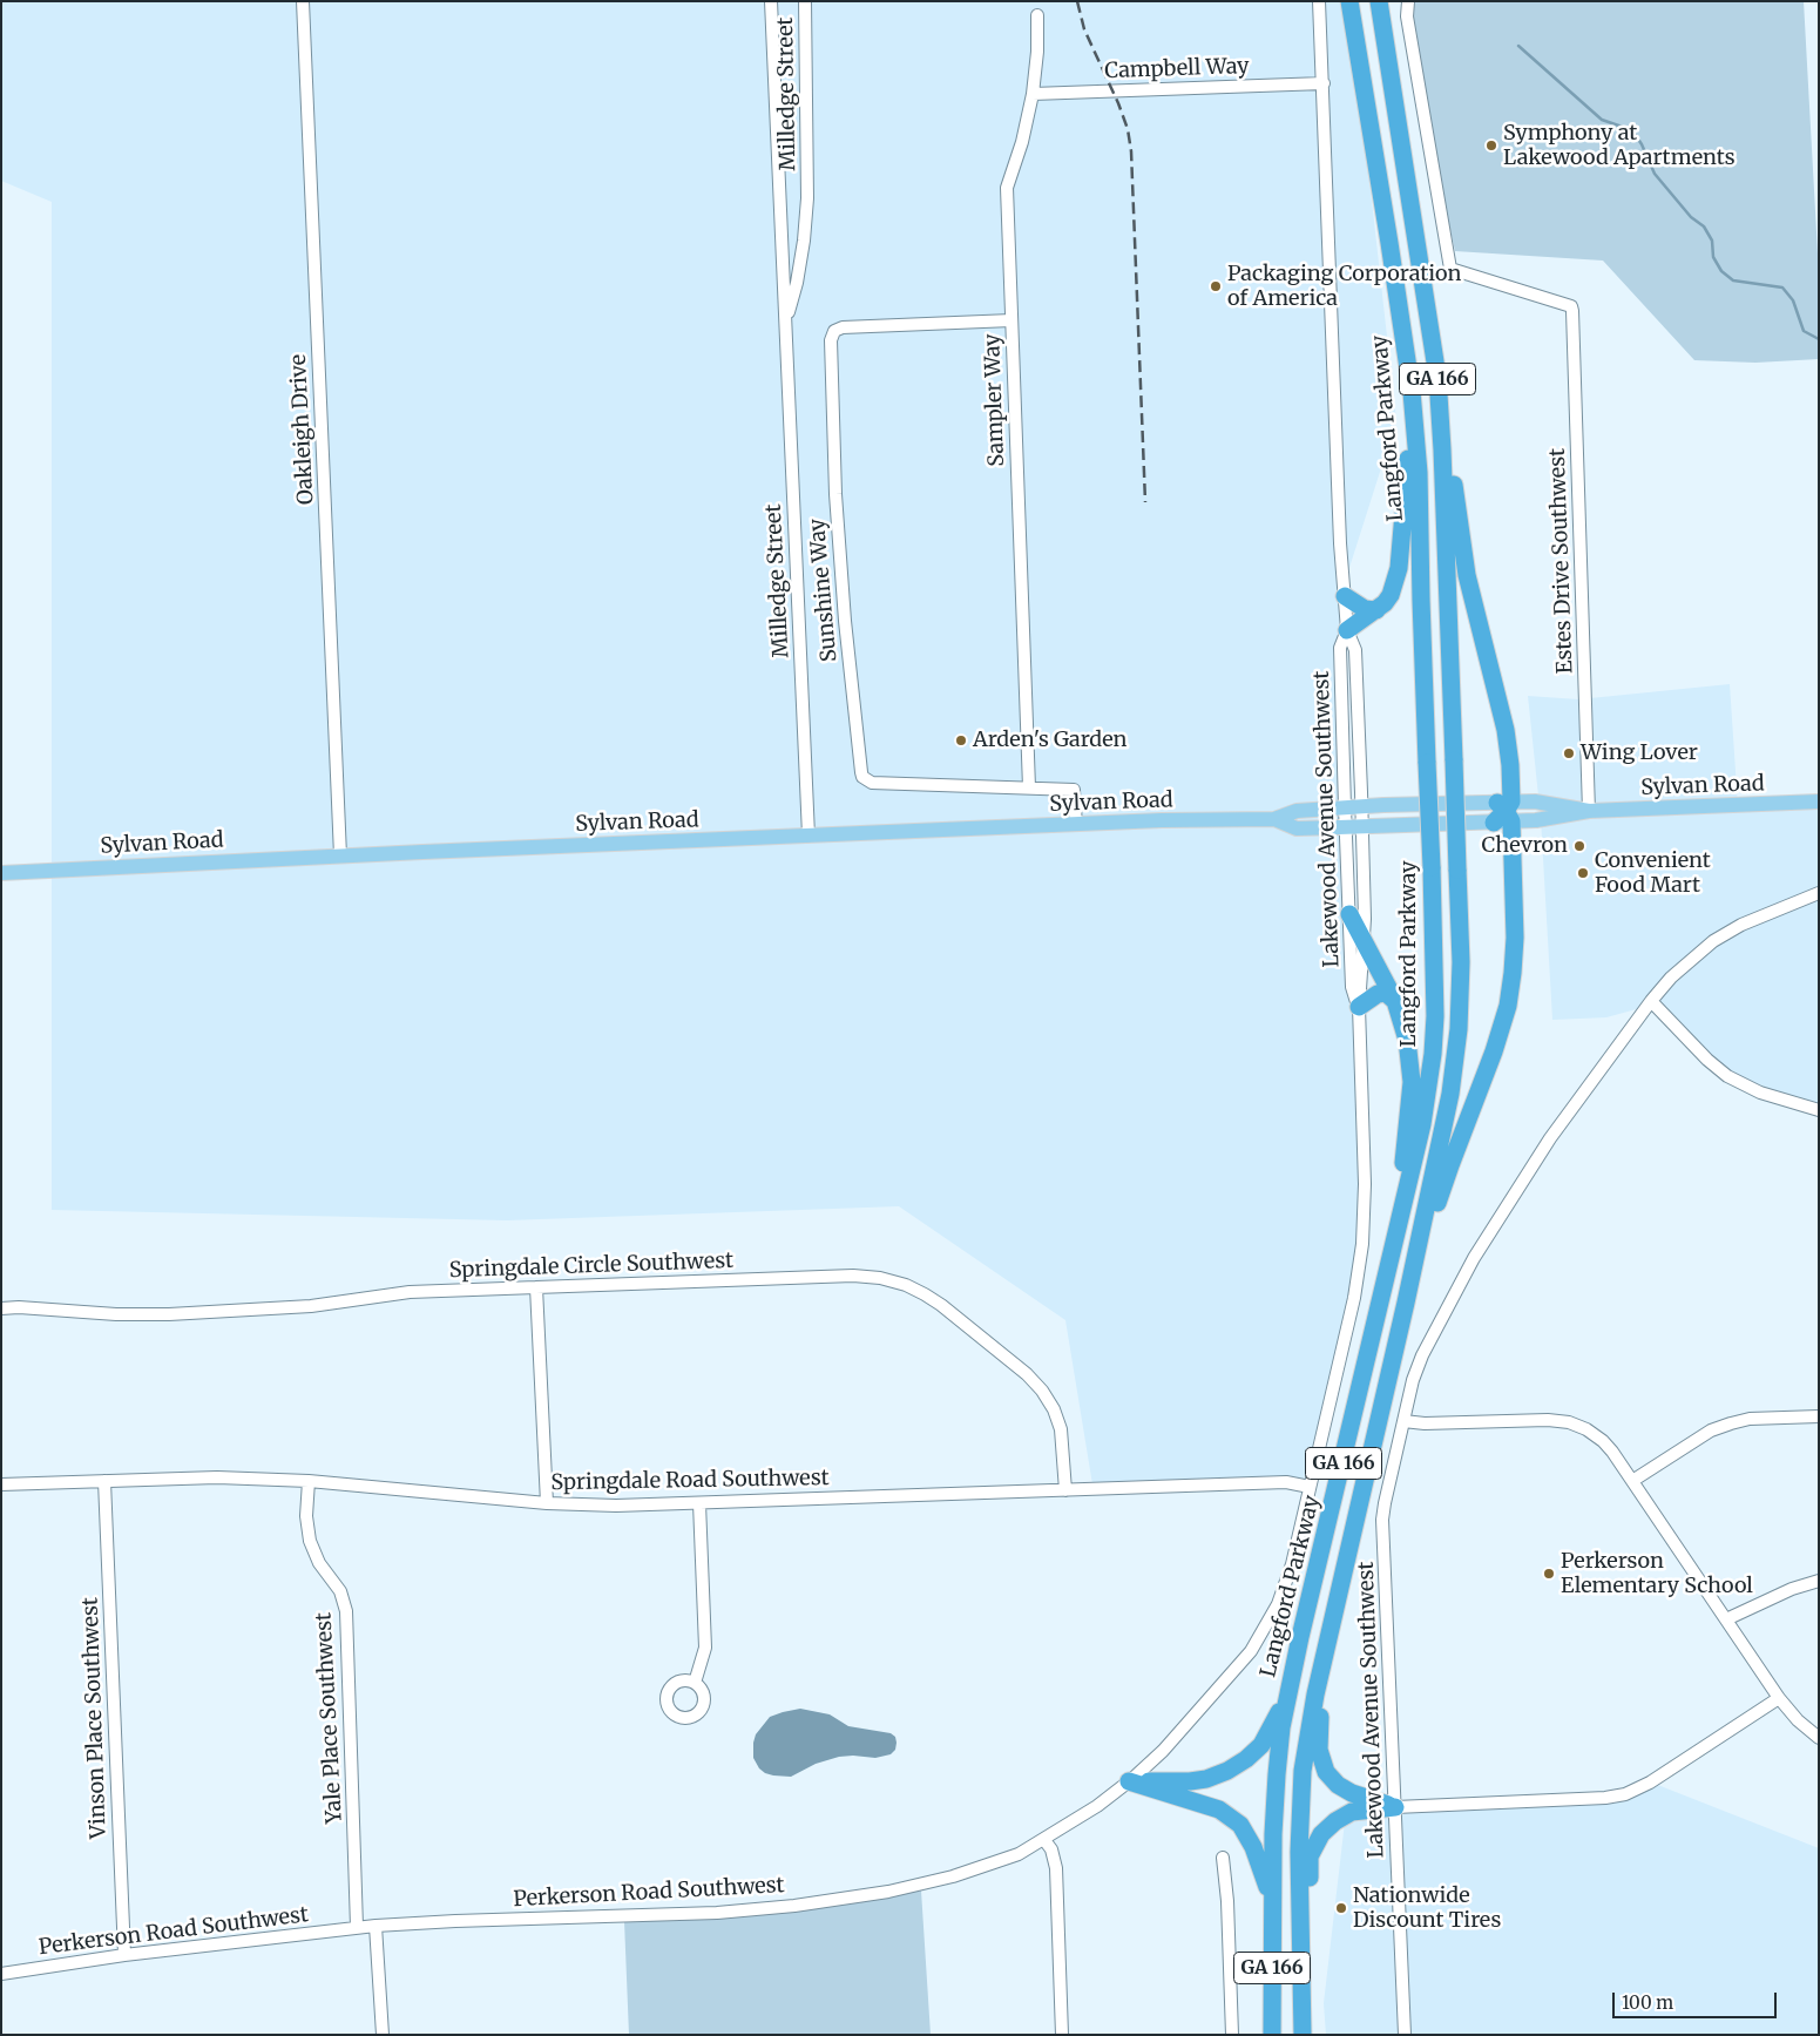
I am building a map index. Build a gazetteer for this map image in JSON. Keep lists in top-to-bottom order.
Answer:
{
  "streets": {
    "highway": ["GA 166", "Langford Parkway"],
    "main road": ["Sylvan Road"],
    "street": [
      "Campbell Way",
      "Milledge Street",
      "Sampler Way",
      "Oakleigh Drive",
      "Estes Drive Southwest",
      "Sunshine Way",
      "Lakewood Avenue Southwest",
      "Springdale Circle Southwest",
      "Springdale Road Southwest",
      "Vinson Place Southwest",
      "Yale Place Southwest",
      "Perkerson Road Southwest"
    ]
  },
  "crossings": [
    ["Campbell Way", "Sampler Way"],
    ["Campbell Way", "Lakewood Avenue Southwest"],
    ["Milledge Street", "Sylvan Road"],
    ["Sampler Way", "Sunshine Way"],
    ["Oakleigh Drive", "Sylvan Road"],
    ["Estes Drive Southwest", "Sylvan Road"],
    ["Sunshine Way", "Sylvan Road"],
    ["Sylvan Road", "Lakewood Avenue Southwest"],
    ["Lakewood Avenue Southwest", "Springdale Road Southwest"],
    ["Lakewood Avenue Southwest", "Perkerson Road Southwest"],
    ["Springdale Circle Southwest", "Springdale Road Southwest"],
    ["Springdale Road Southwest", "Vinson Place Southwest"],
    ["Springdale Road Southwest", "Yale Place Southwest"],
    ["Springdale Road Southwest", "Perkerson Road Southwest"],
    ["Vinson Place Southwest", "Perkerson Road Southwest"],
    ["Yale Place Southwest", "Perkerson Road Southwest"]
  ],
  "places": [
    "Symphony at Lakewood Apartments",
    "Packaging Corporation of America",
    "Arden's Garden",
    "Wing Lover",
    "Chevron",
    "Convenient Food Mart",
    "Perkerson Elementary School",
    "Nationwide Discount Tires"
  ],
  "scale_bar": "100 m"
}
